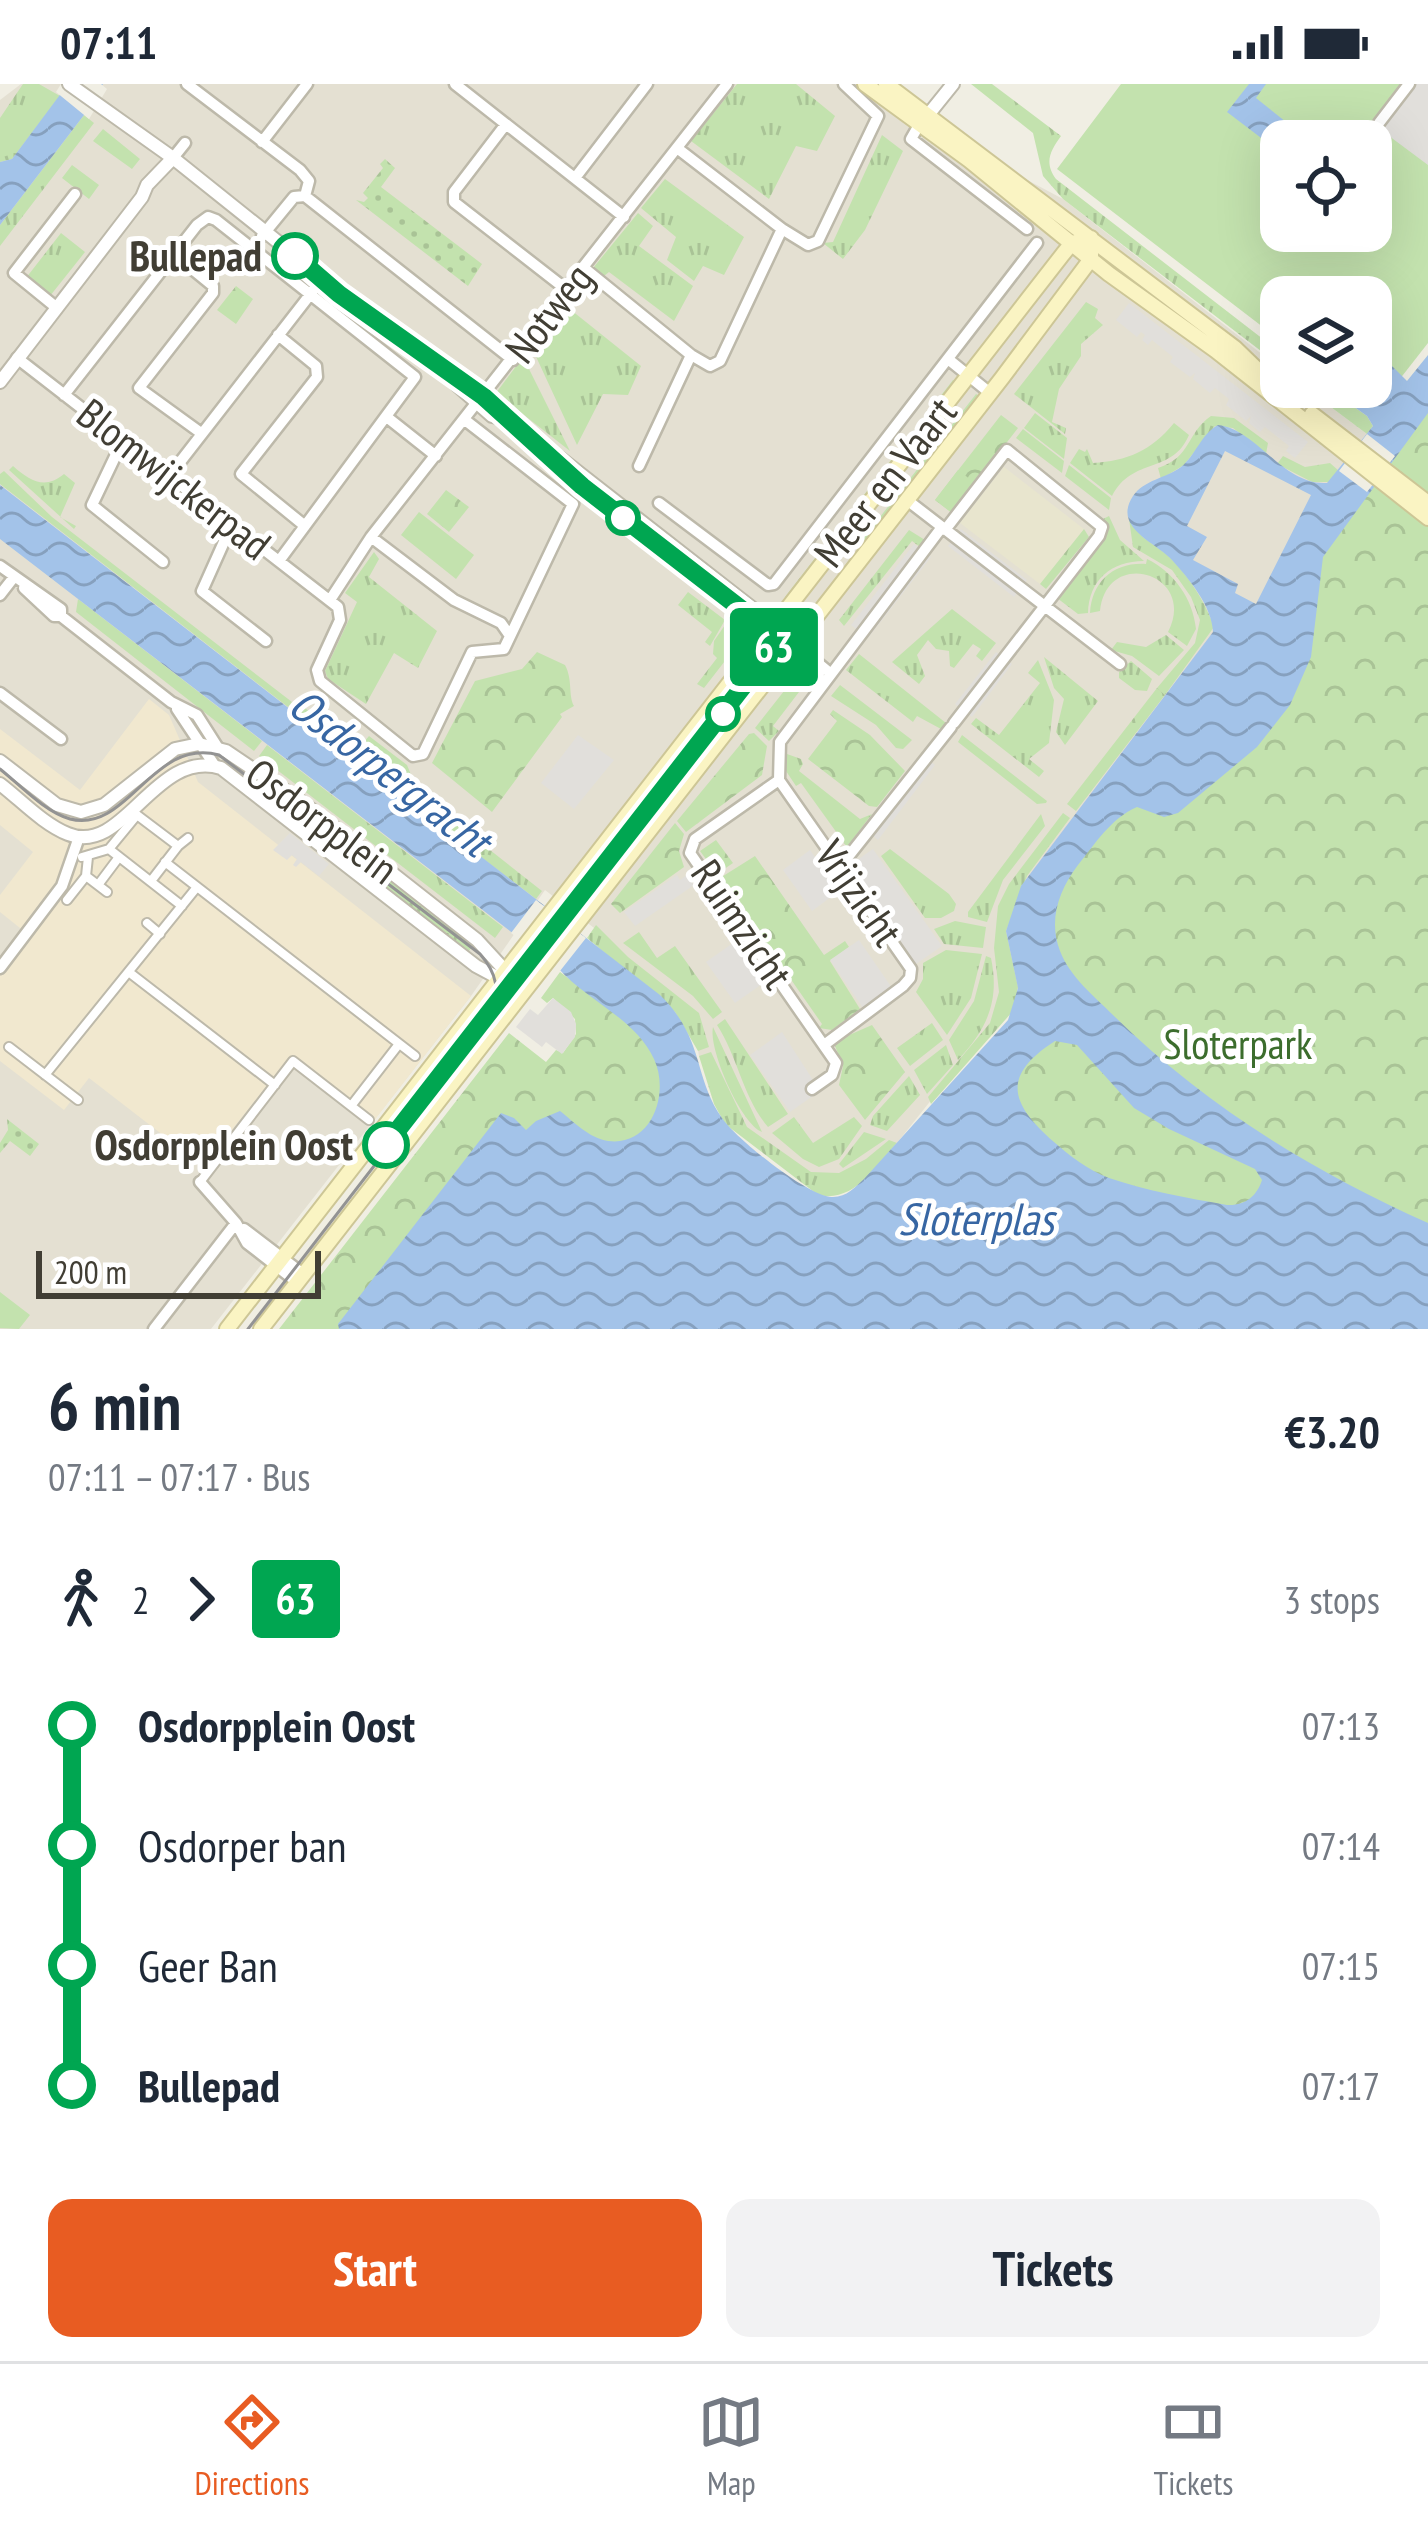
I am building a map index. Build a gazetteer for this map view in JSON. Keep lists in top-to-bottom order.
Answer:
{
  "streets": {
    "main road": ["Meer en Vaart"],
    "street": [
      "Notweg",
      "Blomwijckerpad",
      "Osdorpplein",
      "Vrijzicht",
      "Ruimzicht"
    ]
  },
  "crossings": [
    ["Notweg", "Blomwijckerpad"],
    ["Meer en Vaart", "Osdorpplein"],
    ["Meer en Vaart", "Vrijzicht"],
    ["Meer en Vaart", "Ruimzicht"],
    ["Vrijzicht", "Ruimzicht"]
  ],
  "water": ["Osdorpergracht", "Sloterplas"],
  "parks": ["Sloterpark"],
  "places": ["Bullepad", "Osdorpplein Oost"],
  "lines": ["bus line 63"],
  "scale_bar": "200 m",
  "page": {
    "status": "07:11",
    "on_map": "63",
    "scale": "200 m",
    "heading": ["6 min", "07:11 – 07:17 · Bus", "€3.20"],
    "legs": ["2", "63", "3 stops"],
    "list": [
      {
        "name": "Osdorpplein Oost",
        "value": "07:13"
      },
      {
        "name": "Osdorper ban",
        "value": "07:14"
      },
      {
        "name": "Geer Ban",
        "value": "07:15"
      },
      {
        "name": "Bullepad",
        "value": "07:17"
      }
    ],
    "buttons": ["Start", "Tickets"],
    "tabs": ["Directions", "Map", "Tickets"]
  }
}
